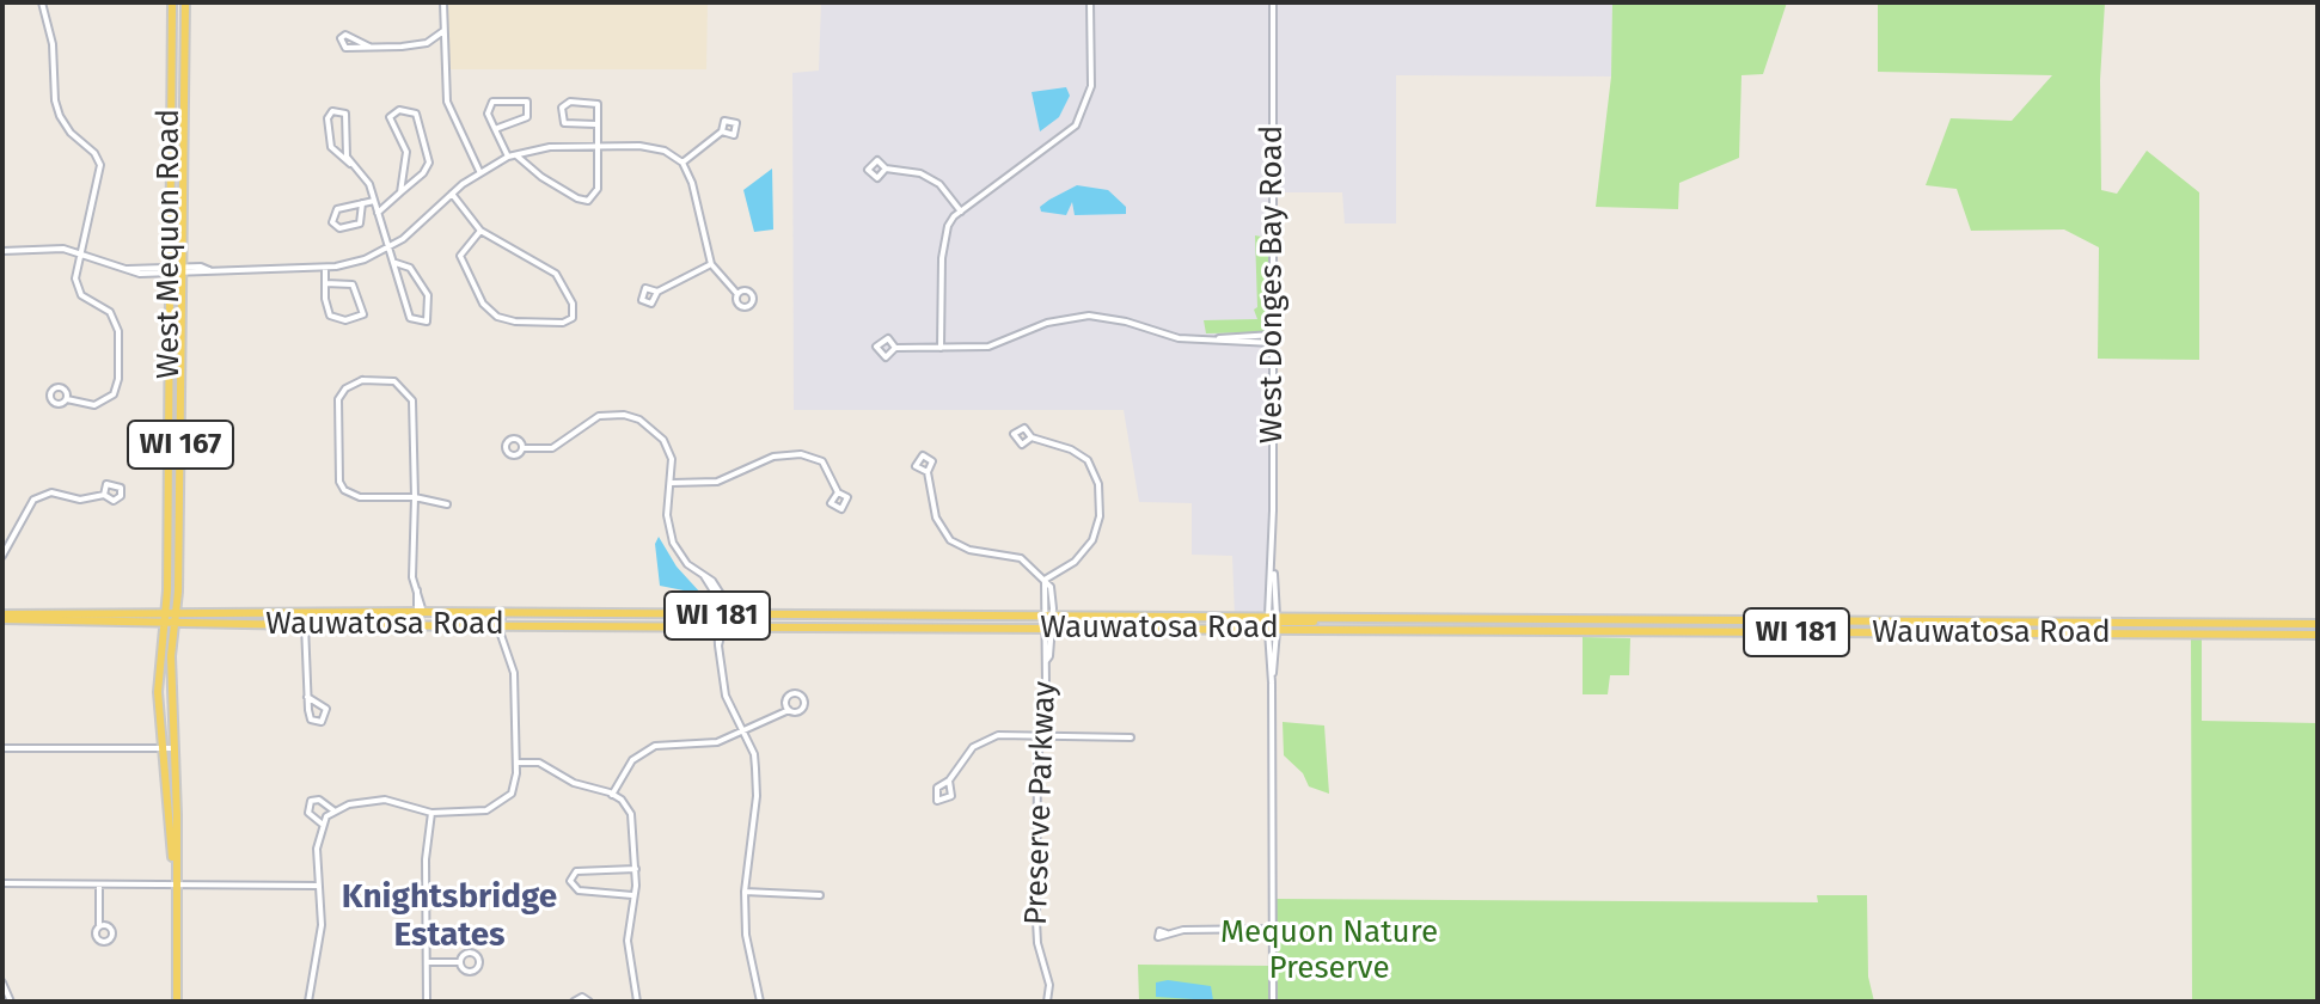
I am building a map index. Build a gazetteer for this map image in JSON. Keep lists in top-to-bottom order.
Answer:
{
  "streets": {
    "main road": [
      "West Mequon Road",
      "WI 167",
      "WI 181",
      "Wauwatosa Road"
    ],
    "street": ["West Donges Bay Road", "Preserve Parkway"]
  },
  "crossings": [
    ["West Mequon Road", "Wauwatosa Road"],
    ["West Donges Bay Road", "Wauwatosa Road"],
    ["Wauwatosa Road", "Preserve Parkway"]
  ],
  "districts": ["Knightsbridge Estates"],
  "parks": ["Mequon Nature Preserve"]
}
